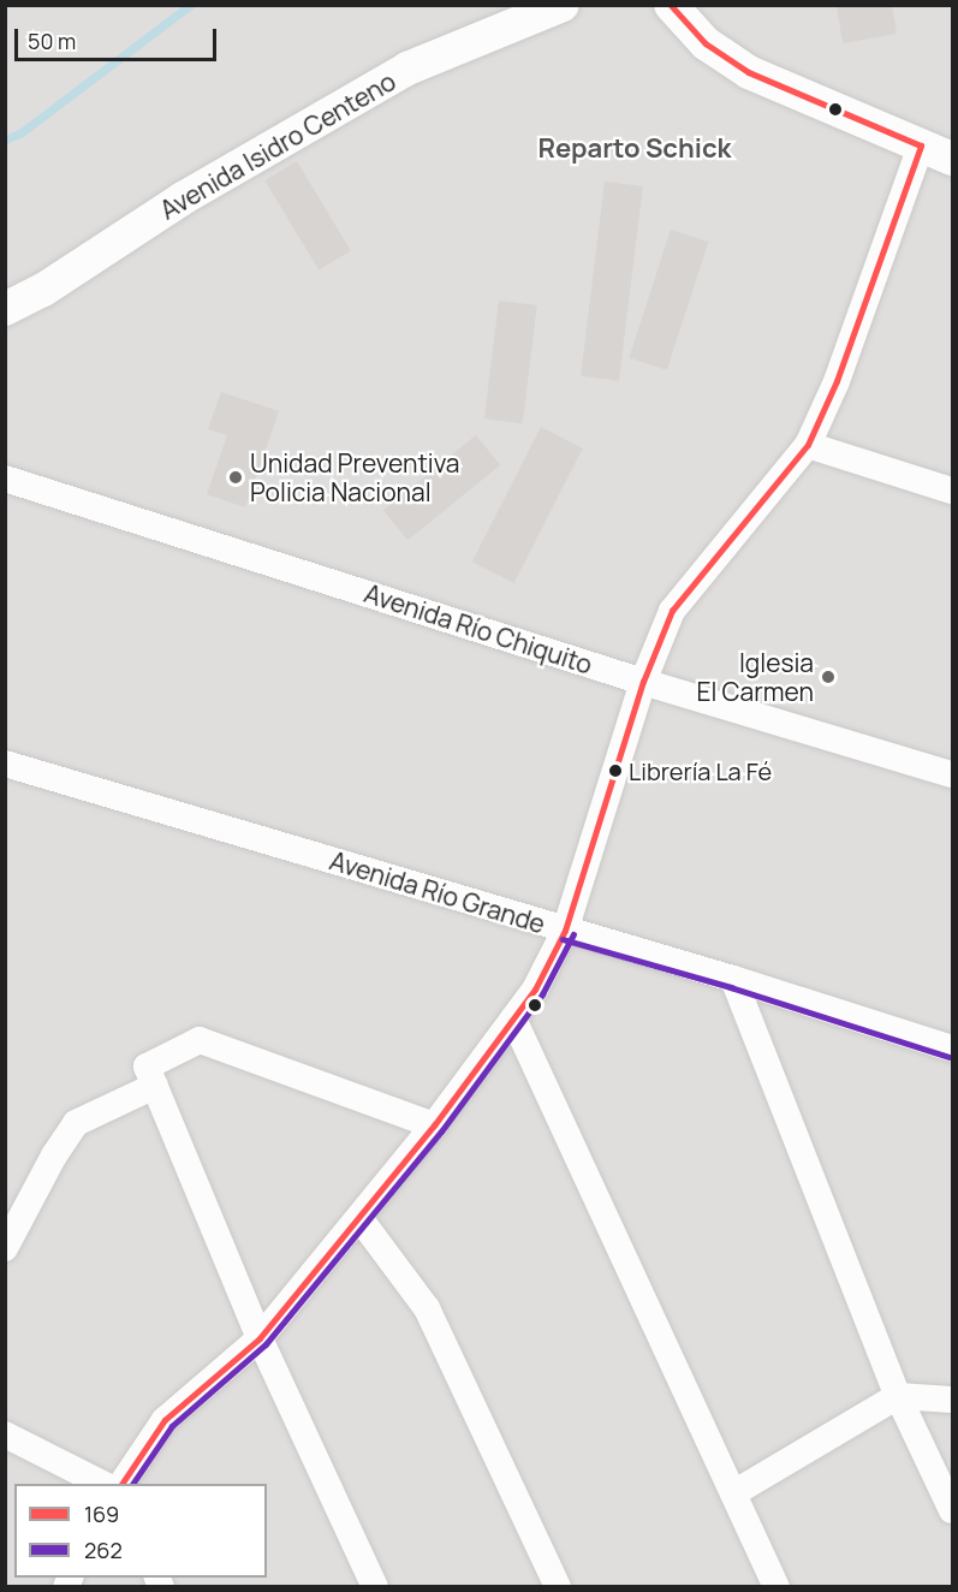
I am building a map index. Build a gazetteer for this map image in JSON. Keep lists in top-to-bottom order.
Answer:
{
  "streets": {
    "street": ["Avenida Isidro Centeno", "Avenida Río Chiquito", "Avenida Río Grande"]
  },
  "districts": ["Reparto Schick"],
  "places": ["Unidad Preventiva Policia Nacional", "Iglesia El Carmen", "Librería La Fé"],
  "lines": ["transit line 169", "transit line 262"],
  "legend": ["169", "262"],
  "scale_bar": "50 m"
}
